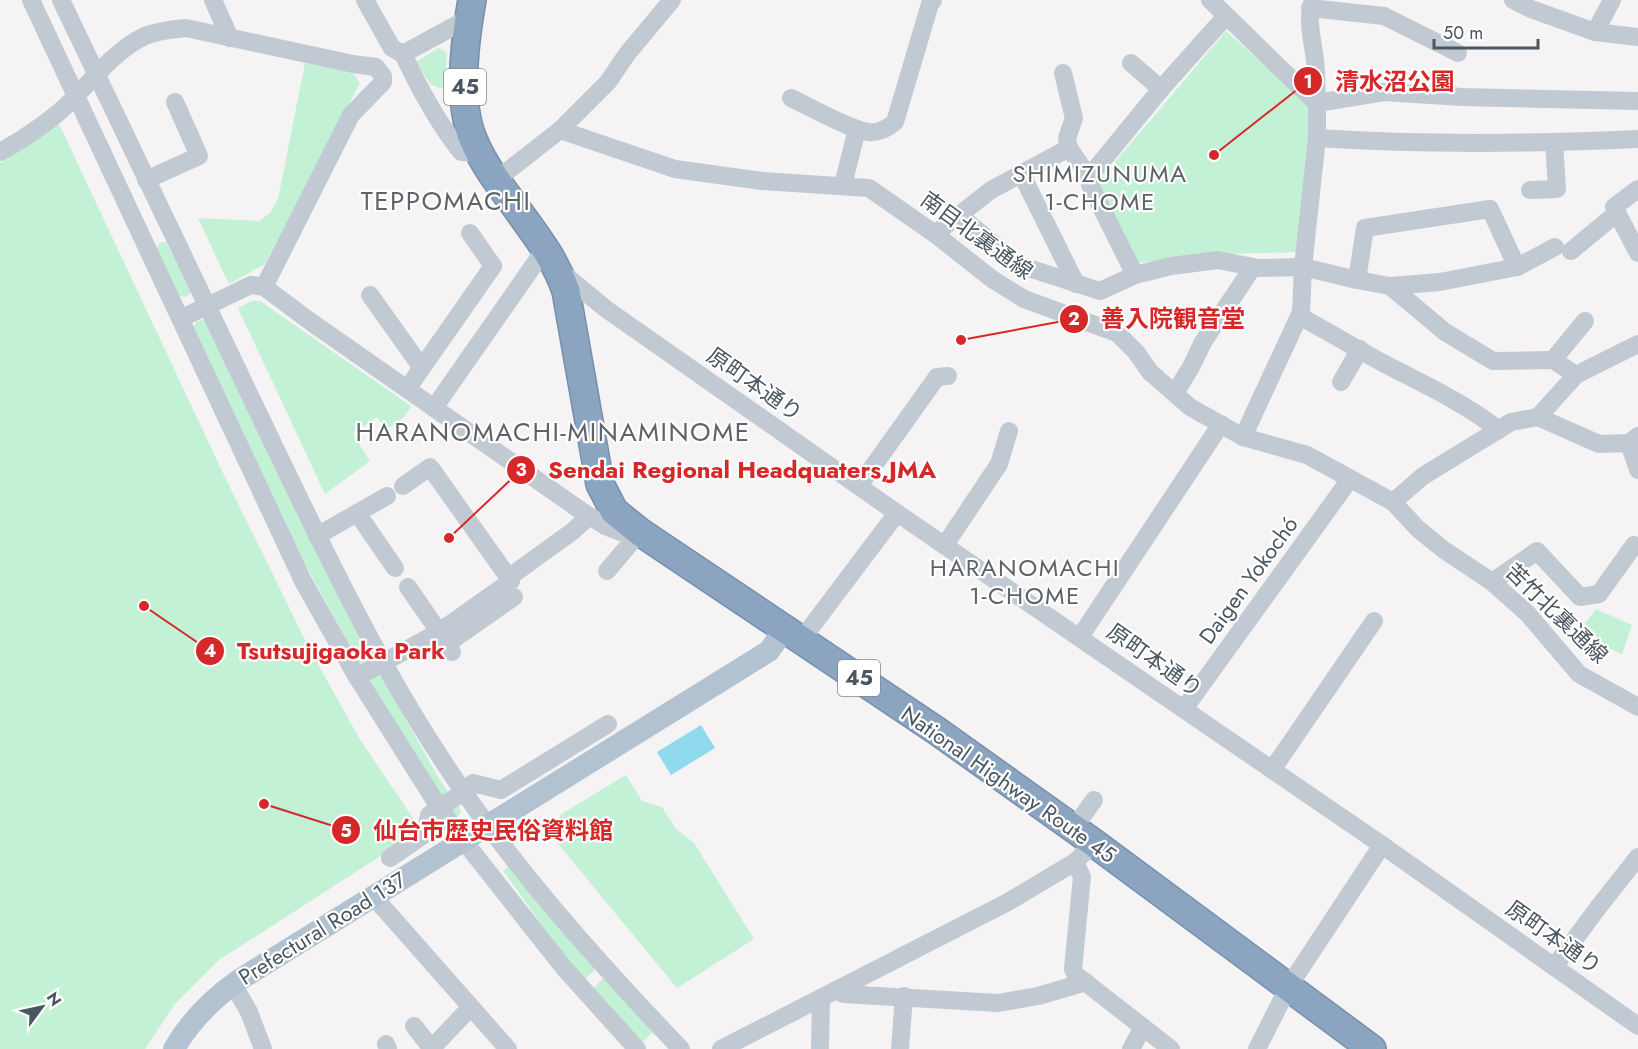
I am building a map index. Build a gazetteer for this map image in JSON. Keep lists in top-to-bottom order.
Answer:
{
  "streets": {
    "highway": ["45", "National Highway Route 45"],
    "main road": ["Prefectural Road 137"],
    "street": [
      "南目北裏通線",
      "原町本通り",
      "Daigen Yokochó",
      "苦竹北裏通線"
    ]
  },
  "crossings": [
    ["南目北裏通線", "Daigen Yokochó"],
    ["南目北裏通線", "苦竹北裏通線"],
    ["原町本通り", "Daigen Yokochó"],
    ["原町本通り", "National Highway Route 45"],
    ["National Highway Route 45", "Prefectural Road 137"]
  ],
  "districts": [
    "SHIMIZUNUMA 1-CHOME",
    "TEPPOMACHI",
    "HARANOMACHI-MINAMINOME",
    "HARANOMACHI 1-CHOME"
  ],
  "places": [
    "清水沼公園",
    "善入院観音堂",
    "Sendai Regional Headquaters,JMA",
    "Tsutsujigaoka Park",
    "仙台市歴史民俗資料館"
  ],
  "scale_bar": "50 m",
  "north": "top right"
}
